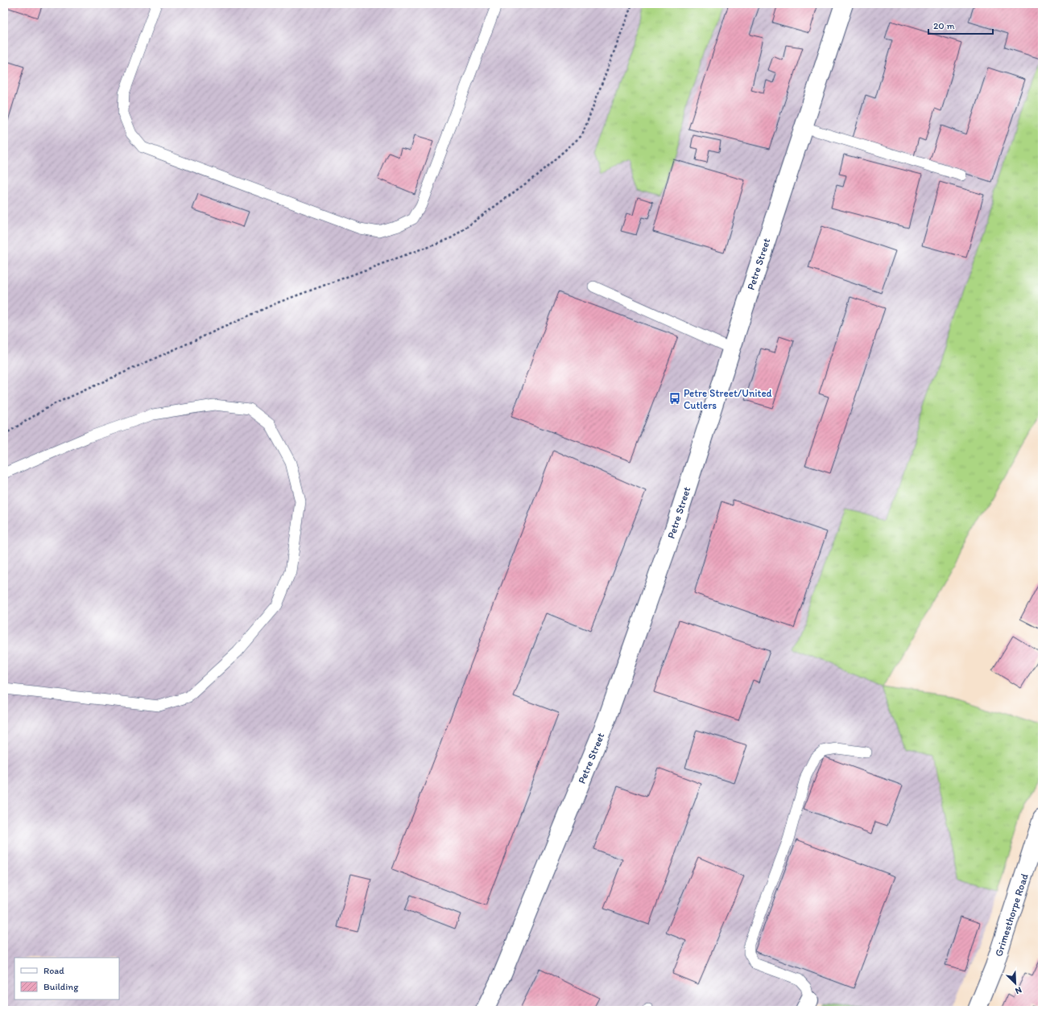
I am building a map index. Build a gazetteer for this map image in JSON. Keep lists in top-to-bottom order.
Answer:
{
  "streets": {
    "street": ["Petre Street", "Grimesthorpe Road"]
  },
  "places": {
    "bus stop": ["Petre Street/United Cutlers"]
  },
  "legend": ["Road", "Building"],
  "scale_bar": "20 m",
  "north": "bottom right"
}
